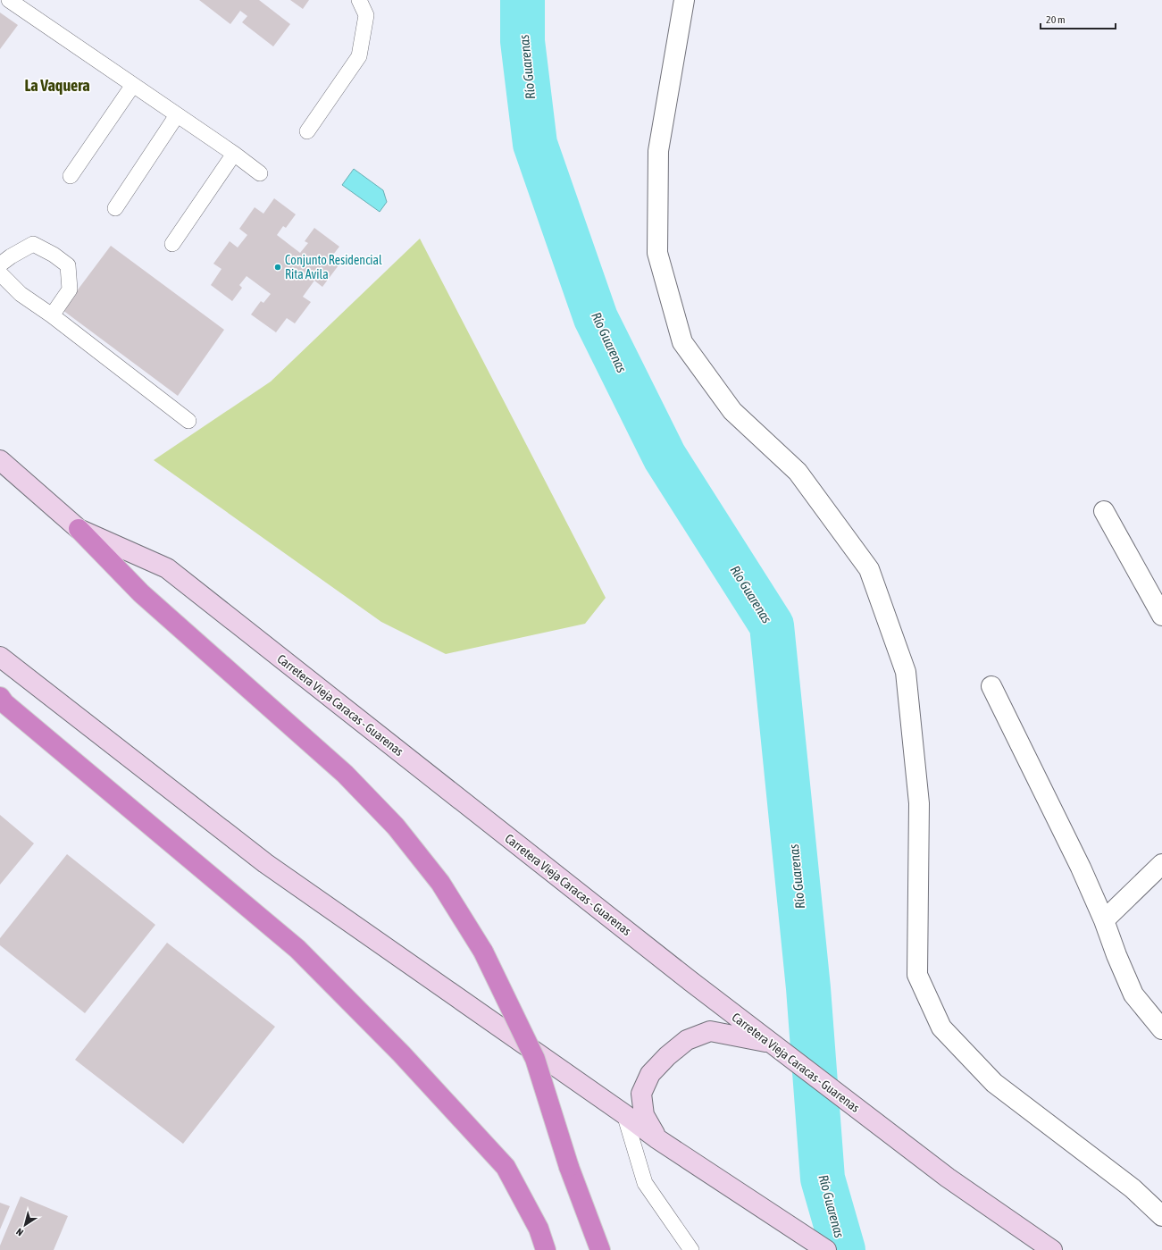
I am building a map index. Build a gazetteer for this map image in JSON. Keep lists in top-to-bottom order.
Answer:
{
  "streets": {
    "main road": ["Carretera Vieja Caracas - Guarenas"]
  },
  "districts": ["La Vaquera"],
  "water": ["Río Guarenas"],
  "places": ["Conjunto Residencial Rita Avila"],
  "scale_bar": "20 m",
  "north": "bottom left"
}
